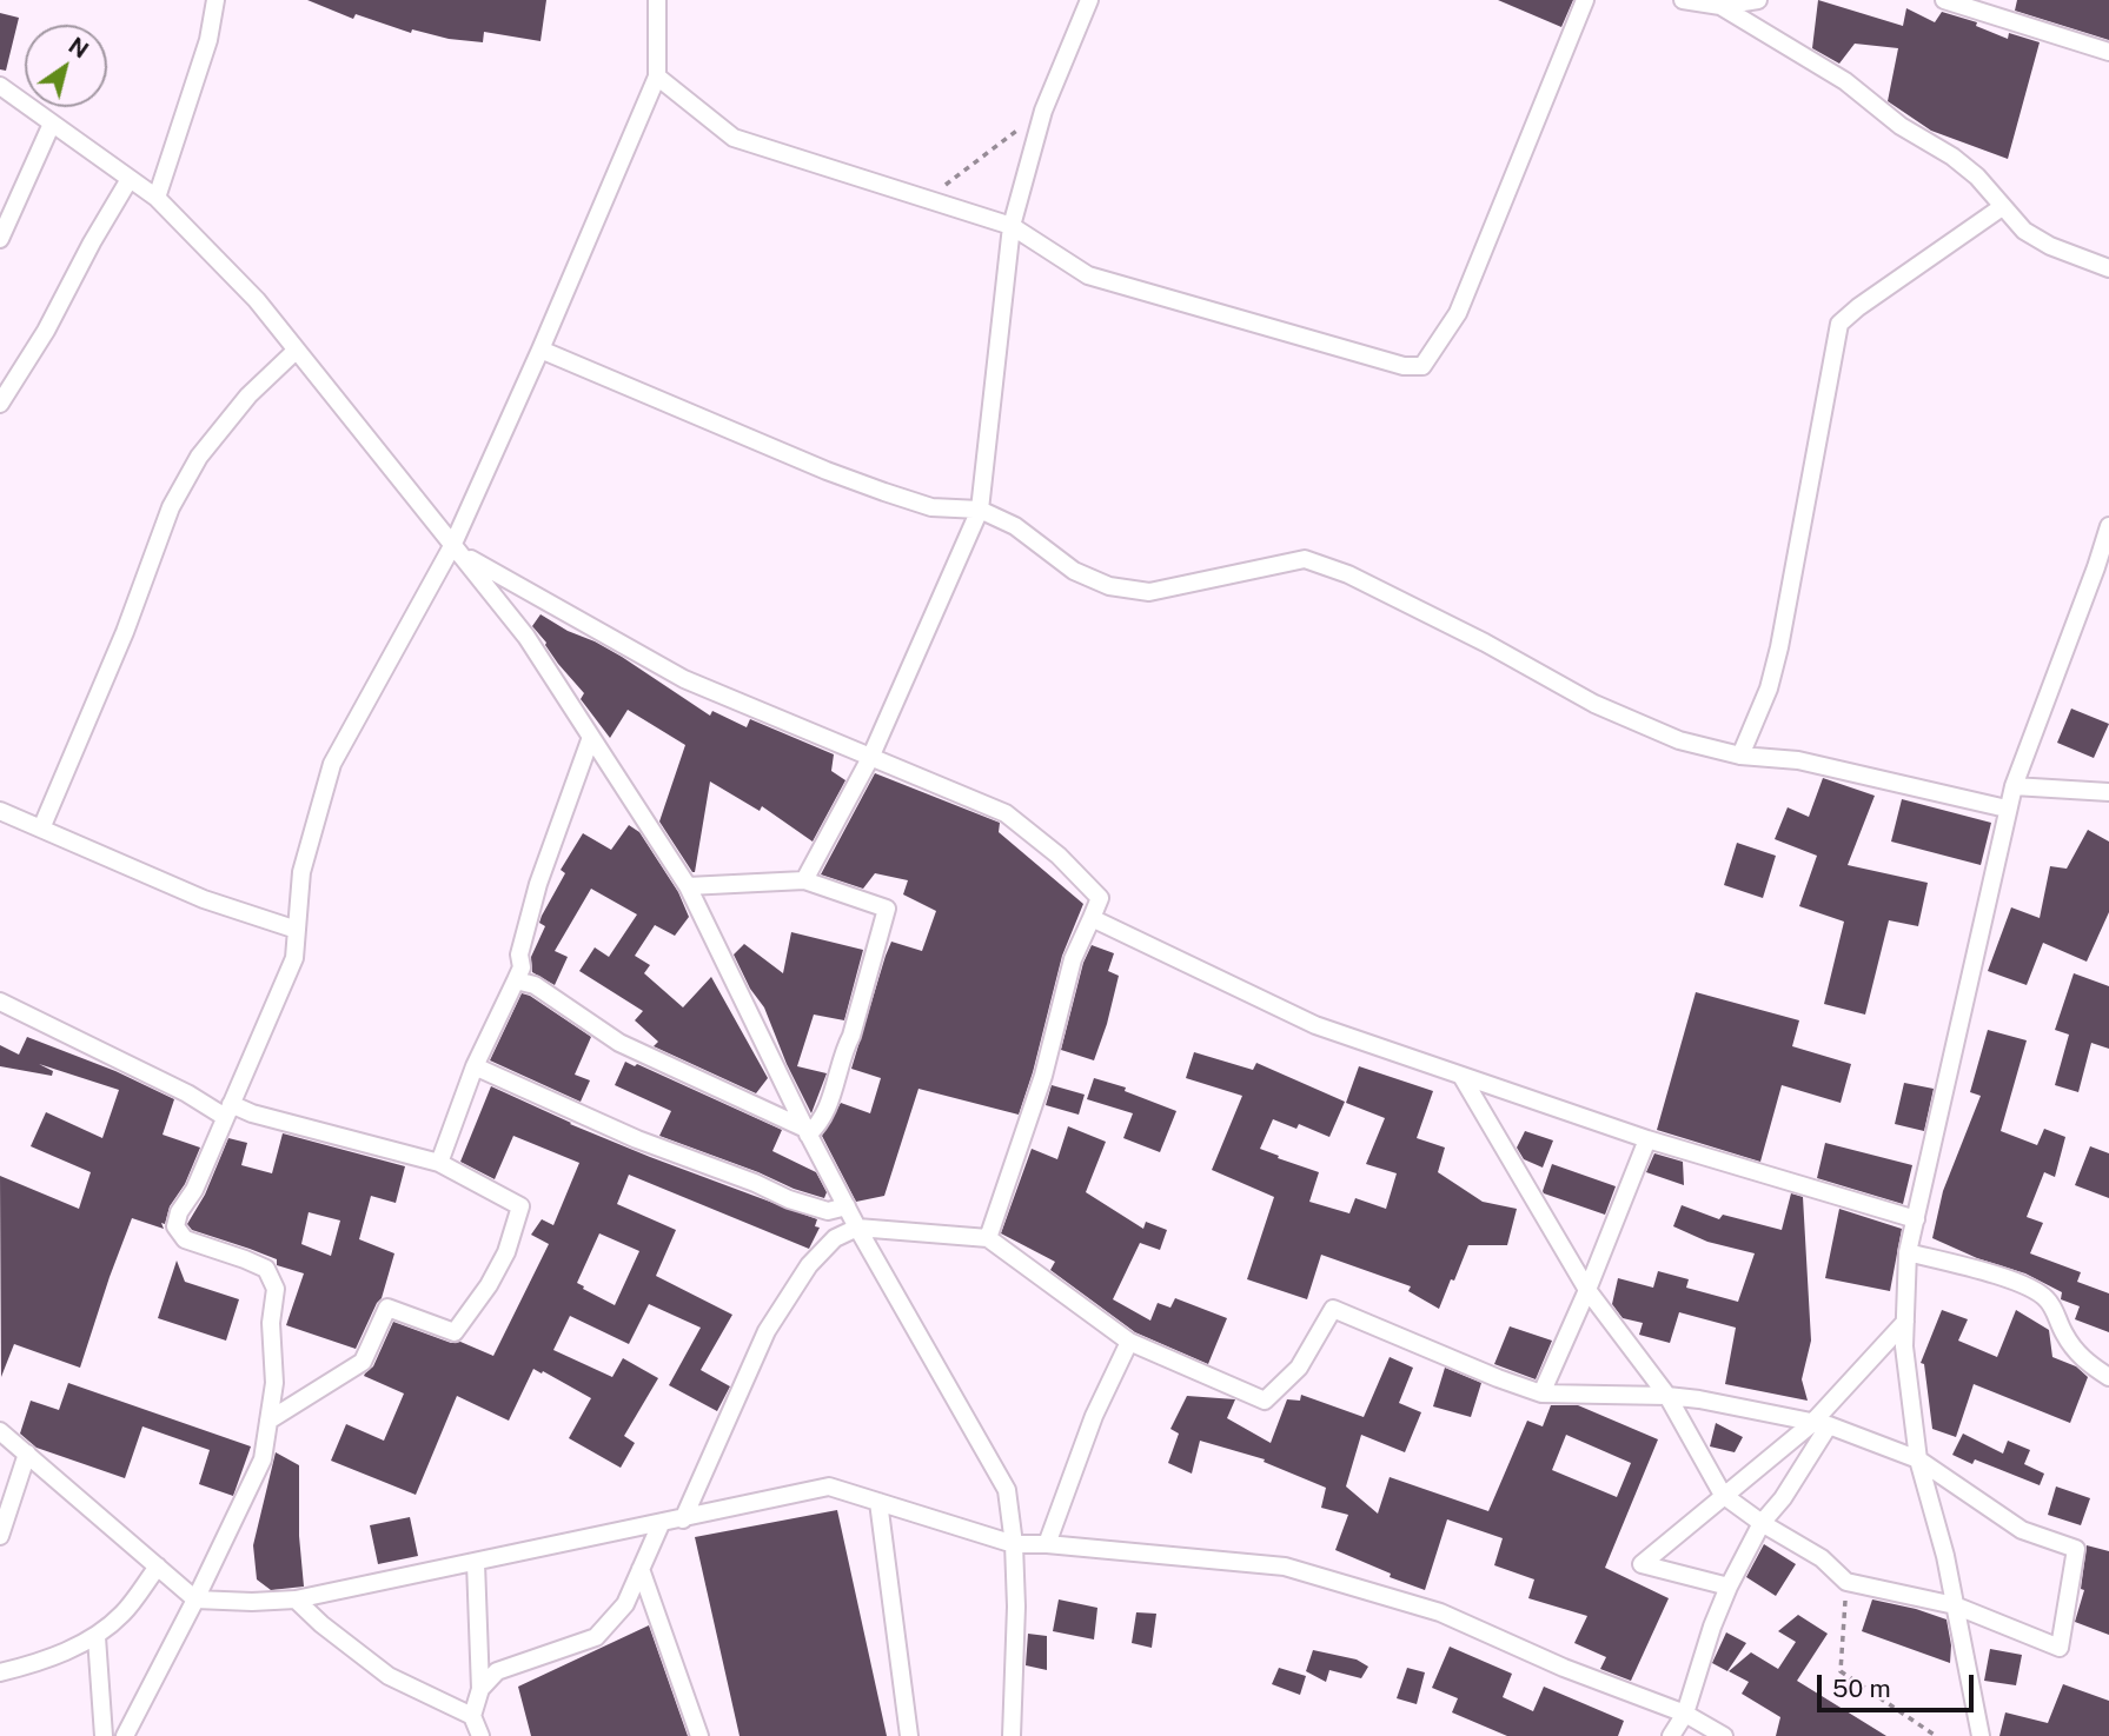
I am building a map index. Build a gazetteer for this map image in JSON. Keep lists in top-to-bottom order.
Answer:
{
  "scale_bar": "50 m",
  "north": "top right"
}
